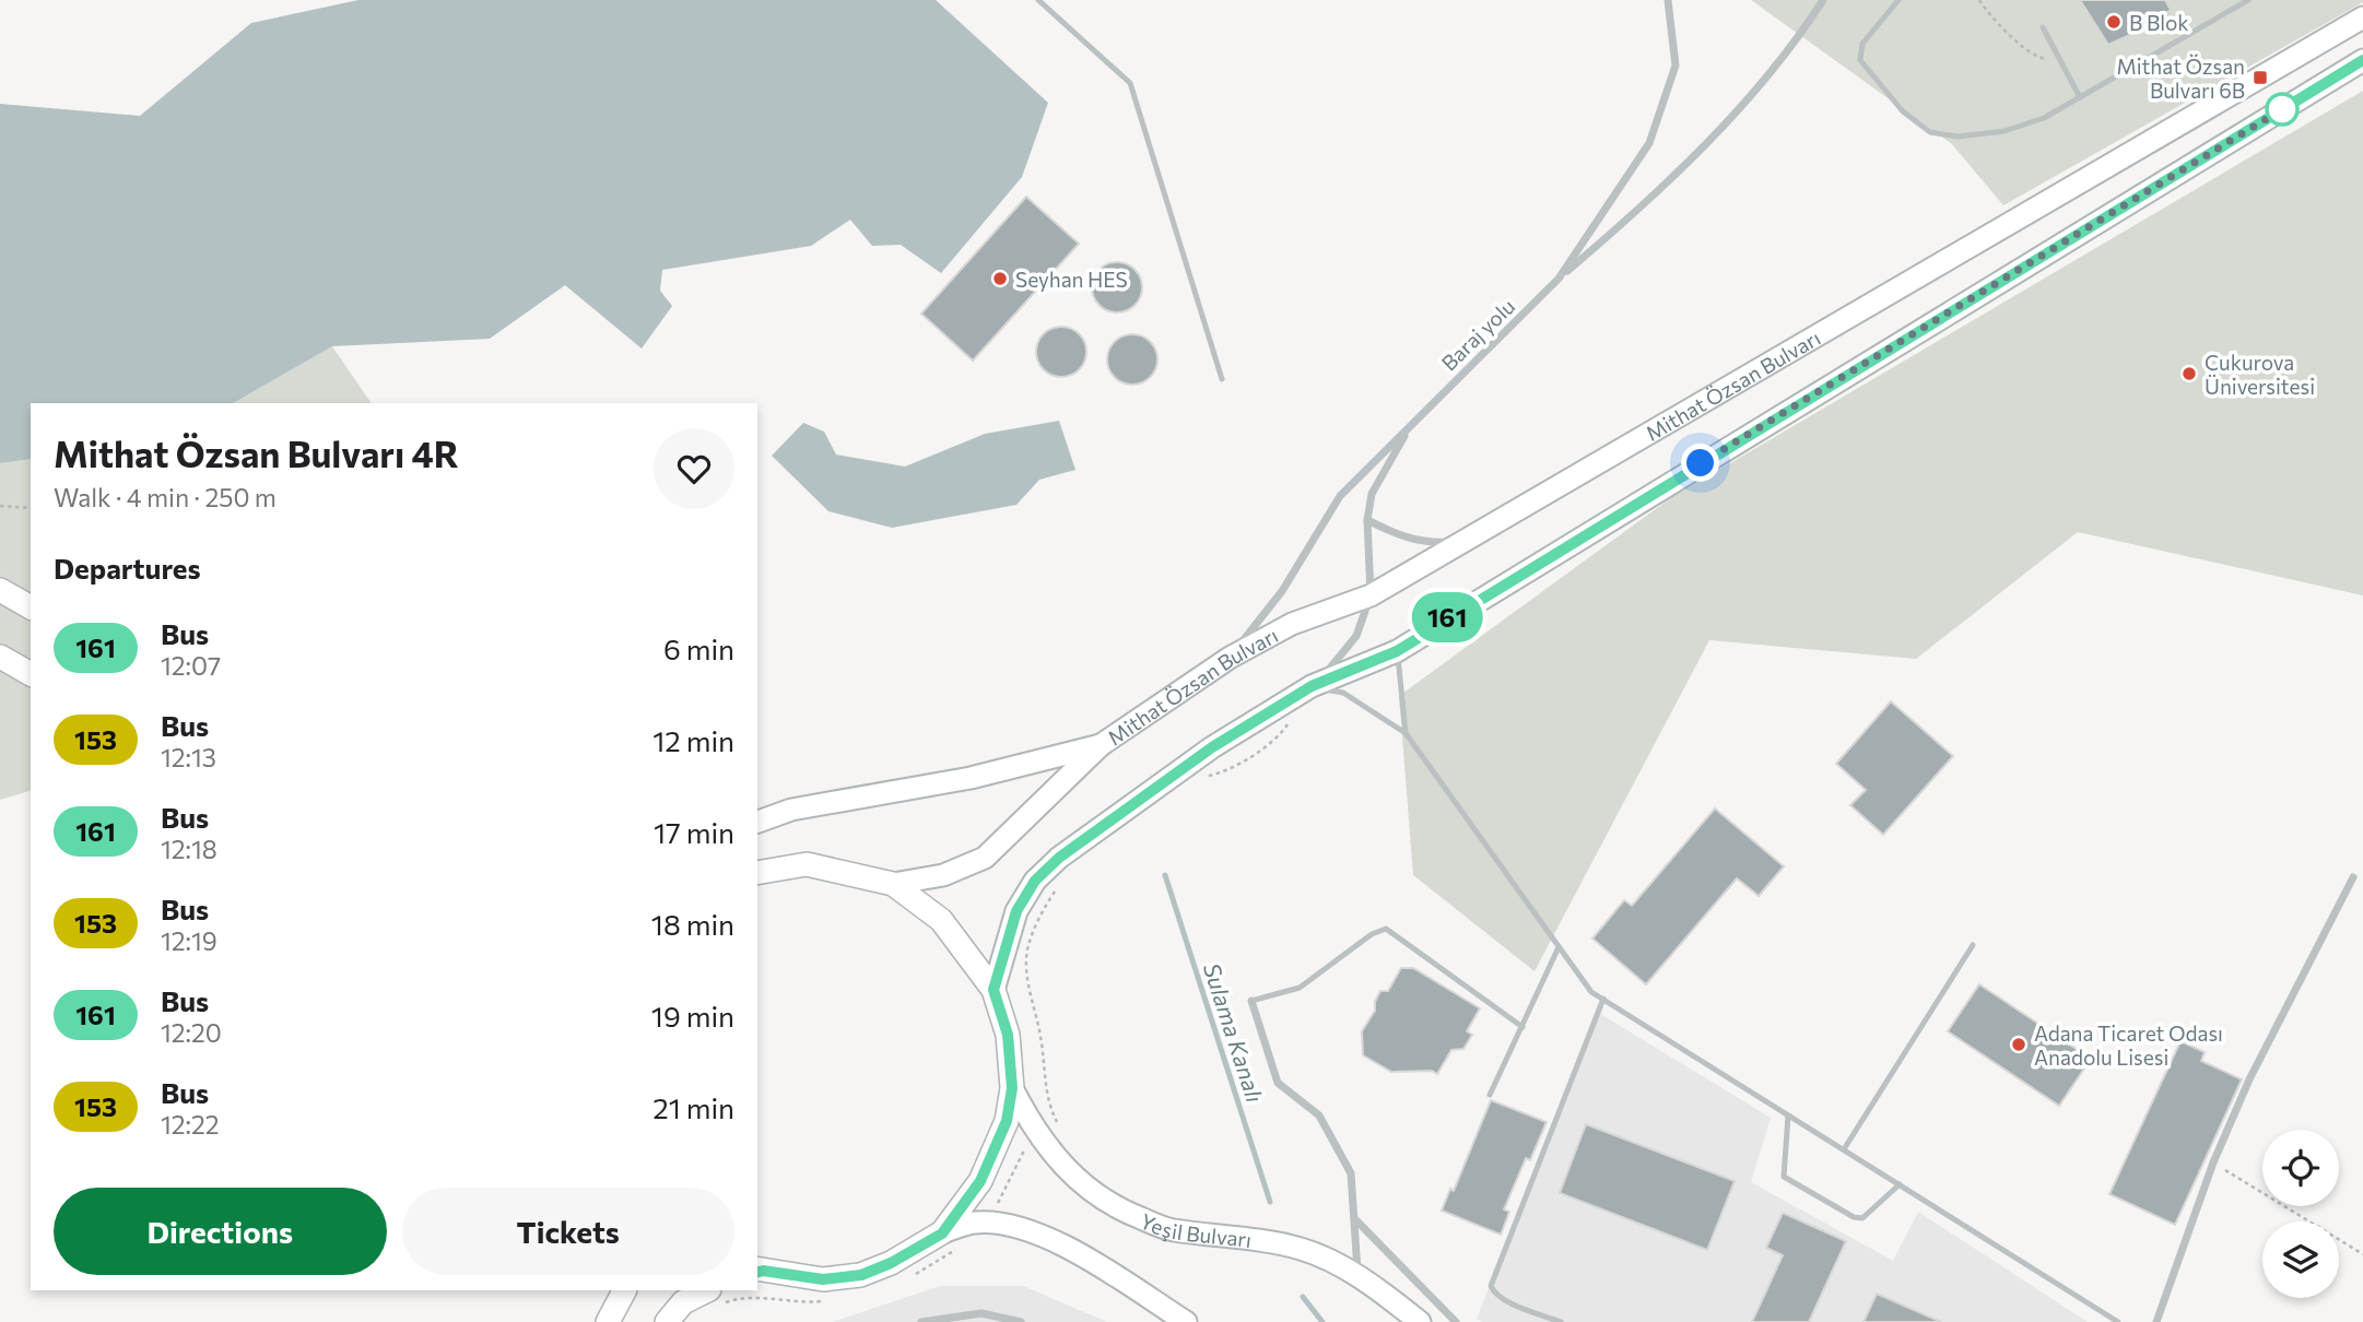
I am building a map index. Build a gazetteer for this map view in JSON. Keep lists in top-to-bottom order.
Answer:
{
  "streets": {
    "main road": ["Mithat Özsan Bulvarı", "Yeşil Bulvarı"],
    "street": ["Baraj yolu"]
  },
  "crossings": [
    ["Baraj yolu", "Mithat Özsan Bulvarı"]
  ],
  "water": ["Sulama Kanalı"],
  "places": {
    "other": [
      "B Blok",
      "Seyhan HES",
      "Çukurova Üniversitesi",
      "Adana Ticaret Odası Anadolu Lisesi"
    ],
    "transit": ["Mithat Özsan Bulvarı 6B"]
  },
  "lines": ["bus line 161"],
  "page": {
    "on_map": "161",
    "heading": [
      ["Mithat Özsan Bulvarı 4R", "Walk · 4 min · 250 m"],
      "Departures"
    ],
    "list": [
      {
        "mark": "161",
        "name": "Bus",
        "note": "12:07",
        "value": "6 min"
      },
      {
        "mark": "153",
        "name": "Bus",
        "note": "12:13",
        "value": "12 min"
      },
      {
        "mark": "161",
        "name": "Bus",
        "note": "12:18",
        "value": "17 min"
      },
      {
        "mark": "153",
        "name": "Bus",
        "note": "12:19",
        "value": "18 min"
      },
      {
        "mark": "161",
        "name": "Bus",
        "note": "12:20",
        "value": "19 min"
      },
      {
        "mark": "153",
        "name": "Bus",
        "note": "12:22",
        "value": "21 min"
      }
    ],
    "buttons": ["Directions", "Tickets"]
  }
}
